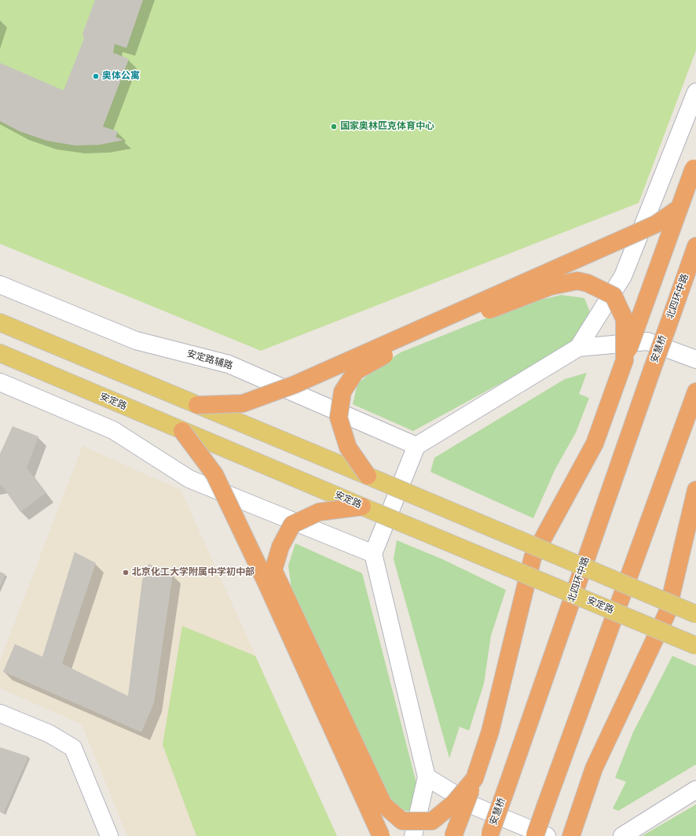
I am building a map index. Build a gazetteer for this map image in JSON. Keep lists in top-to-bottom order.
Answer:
{
  "streets": {
    "highway": ["北四环中路", "安慧桥"],
    "main road": ["安定路"],
    "street": ["安定路辅路"]
  },
  "crossings": [
    ["北四环中路", "安慧桥"]
  ],
  "places": ["奥体公寓", "国家奥林匹克体育中心", "北京化工大学附属中学初中部"]
}
